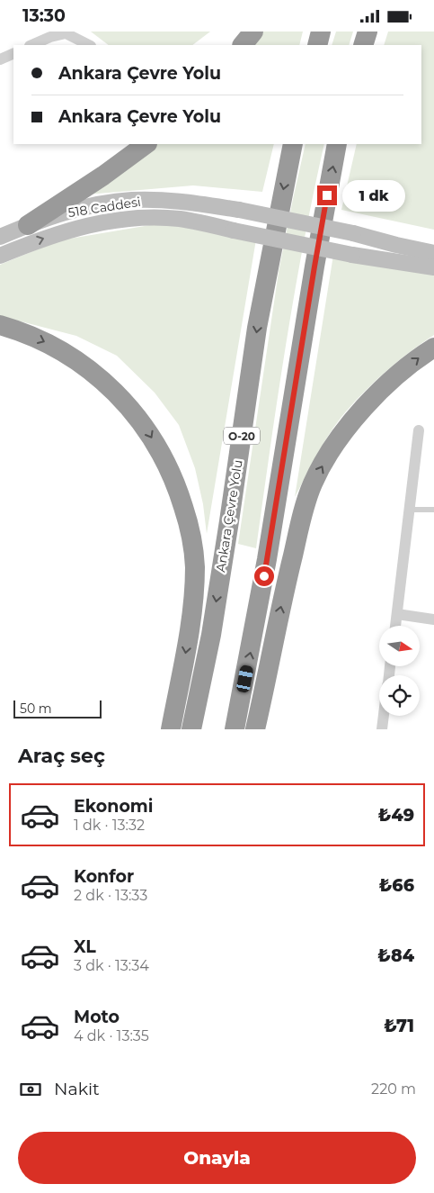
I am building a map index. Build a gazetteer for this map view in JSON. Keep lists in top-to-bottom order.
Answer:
{
  "streets": {
    "highway": ["O-20", "Ankara Çevre Yolu"],
    "street": ["518 Caddesi"]
  },
  "scale_bar": "50 m",
  "north": "right",
  "page": {
    "status": "13:30",
    "banner": ["Ankara Çevre Yolu", "Ankara Çevre Yolu"],
    "bubble": "1 dk",
    "scale": "50 m",
    "heading": "Araç seç",
    "list": [
      {
        "name": "Ekonomi",
        "note": "1 dk · 13:32",
        "value": "₺49"
      },
      {
        "name": "Konfor",
        "note": "2 dk · 13:33",
        "value": "₺66"
      },
      {
        "name": "XL",
        "note": "3 dk · 13:34",
        "value": "₺84"
      },
      {
        "name": "Moto",
        "note": "4 dk · 13:35",
        "value": "₺71"
      }
    ],
    "pay": ["Nakit", "220 m"],
    "buttons": "Onayla"
  }
}
